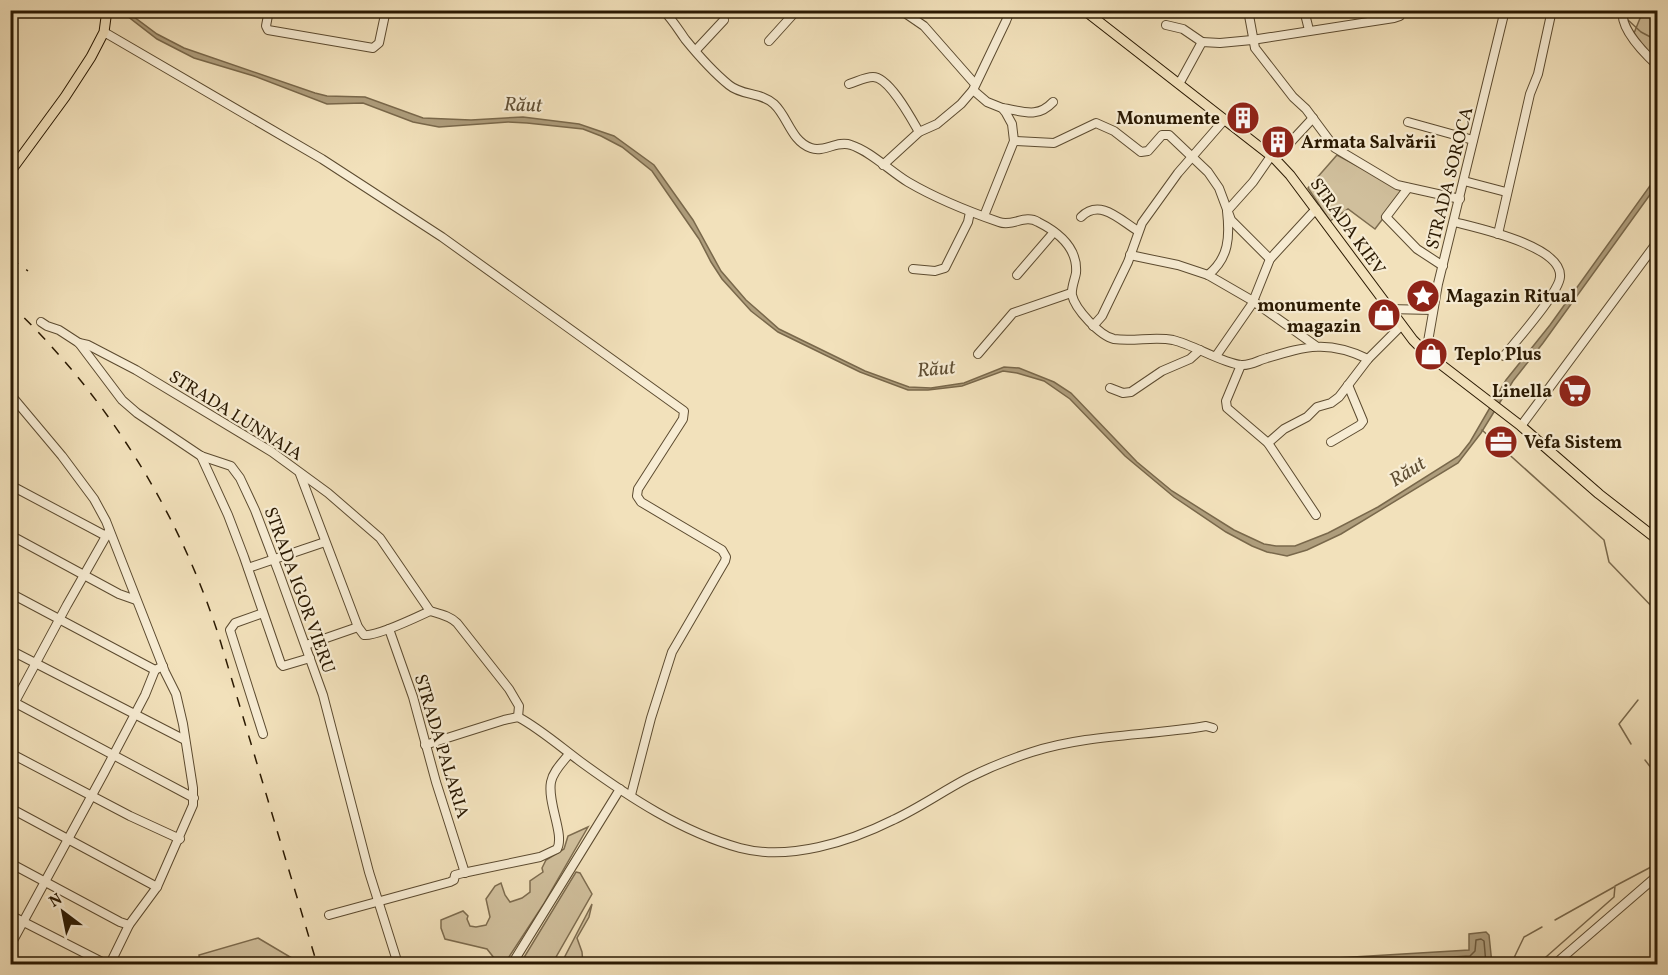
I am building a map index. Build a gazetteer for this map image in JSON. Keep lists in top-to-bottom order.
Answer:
{
  "streets": {
    "main road": ["STRADA KIEV"],
    "street": [
      "STRADA SOROCA",
      "STRADA LUNNAIA",
      "STRADA IGOR VIERU",
      "STRADA PALARIA"
    ]
  },
  "crossings": [
    ["STRADA SOROCA", "STRADA KIEV"],
    ["STRADA LUNNAIA", "STRADA IGOR VIERU"]
  ],
  "water": ["Răut"],
  "places": {
    "building": ["Monumente", "Armata Salvării"],
    "place": ["Magazin Ritual"],
    "shop": ["monumente magazin", "Teplo Plus"],
    "supermarket": ["Linella"],
    "office": ["Vefa Sistem"]
  },
  "north": "top left"
}
